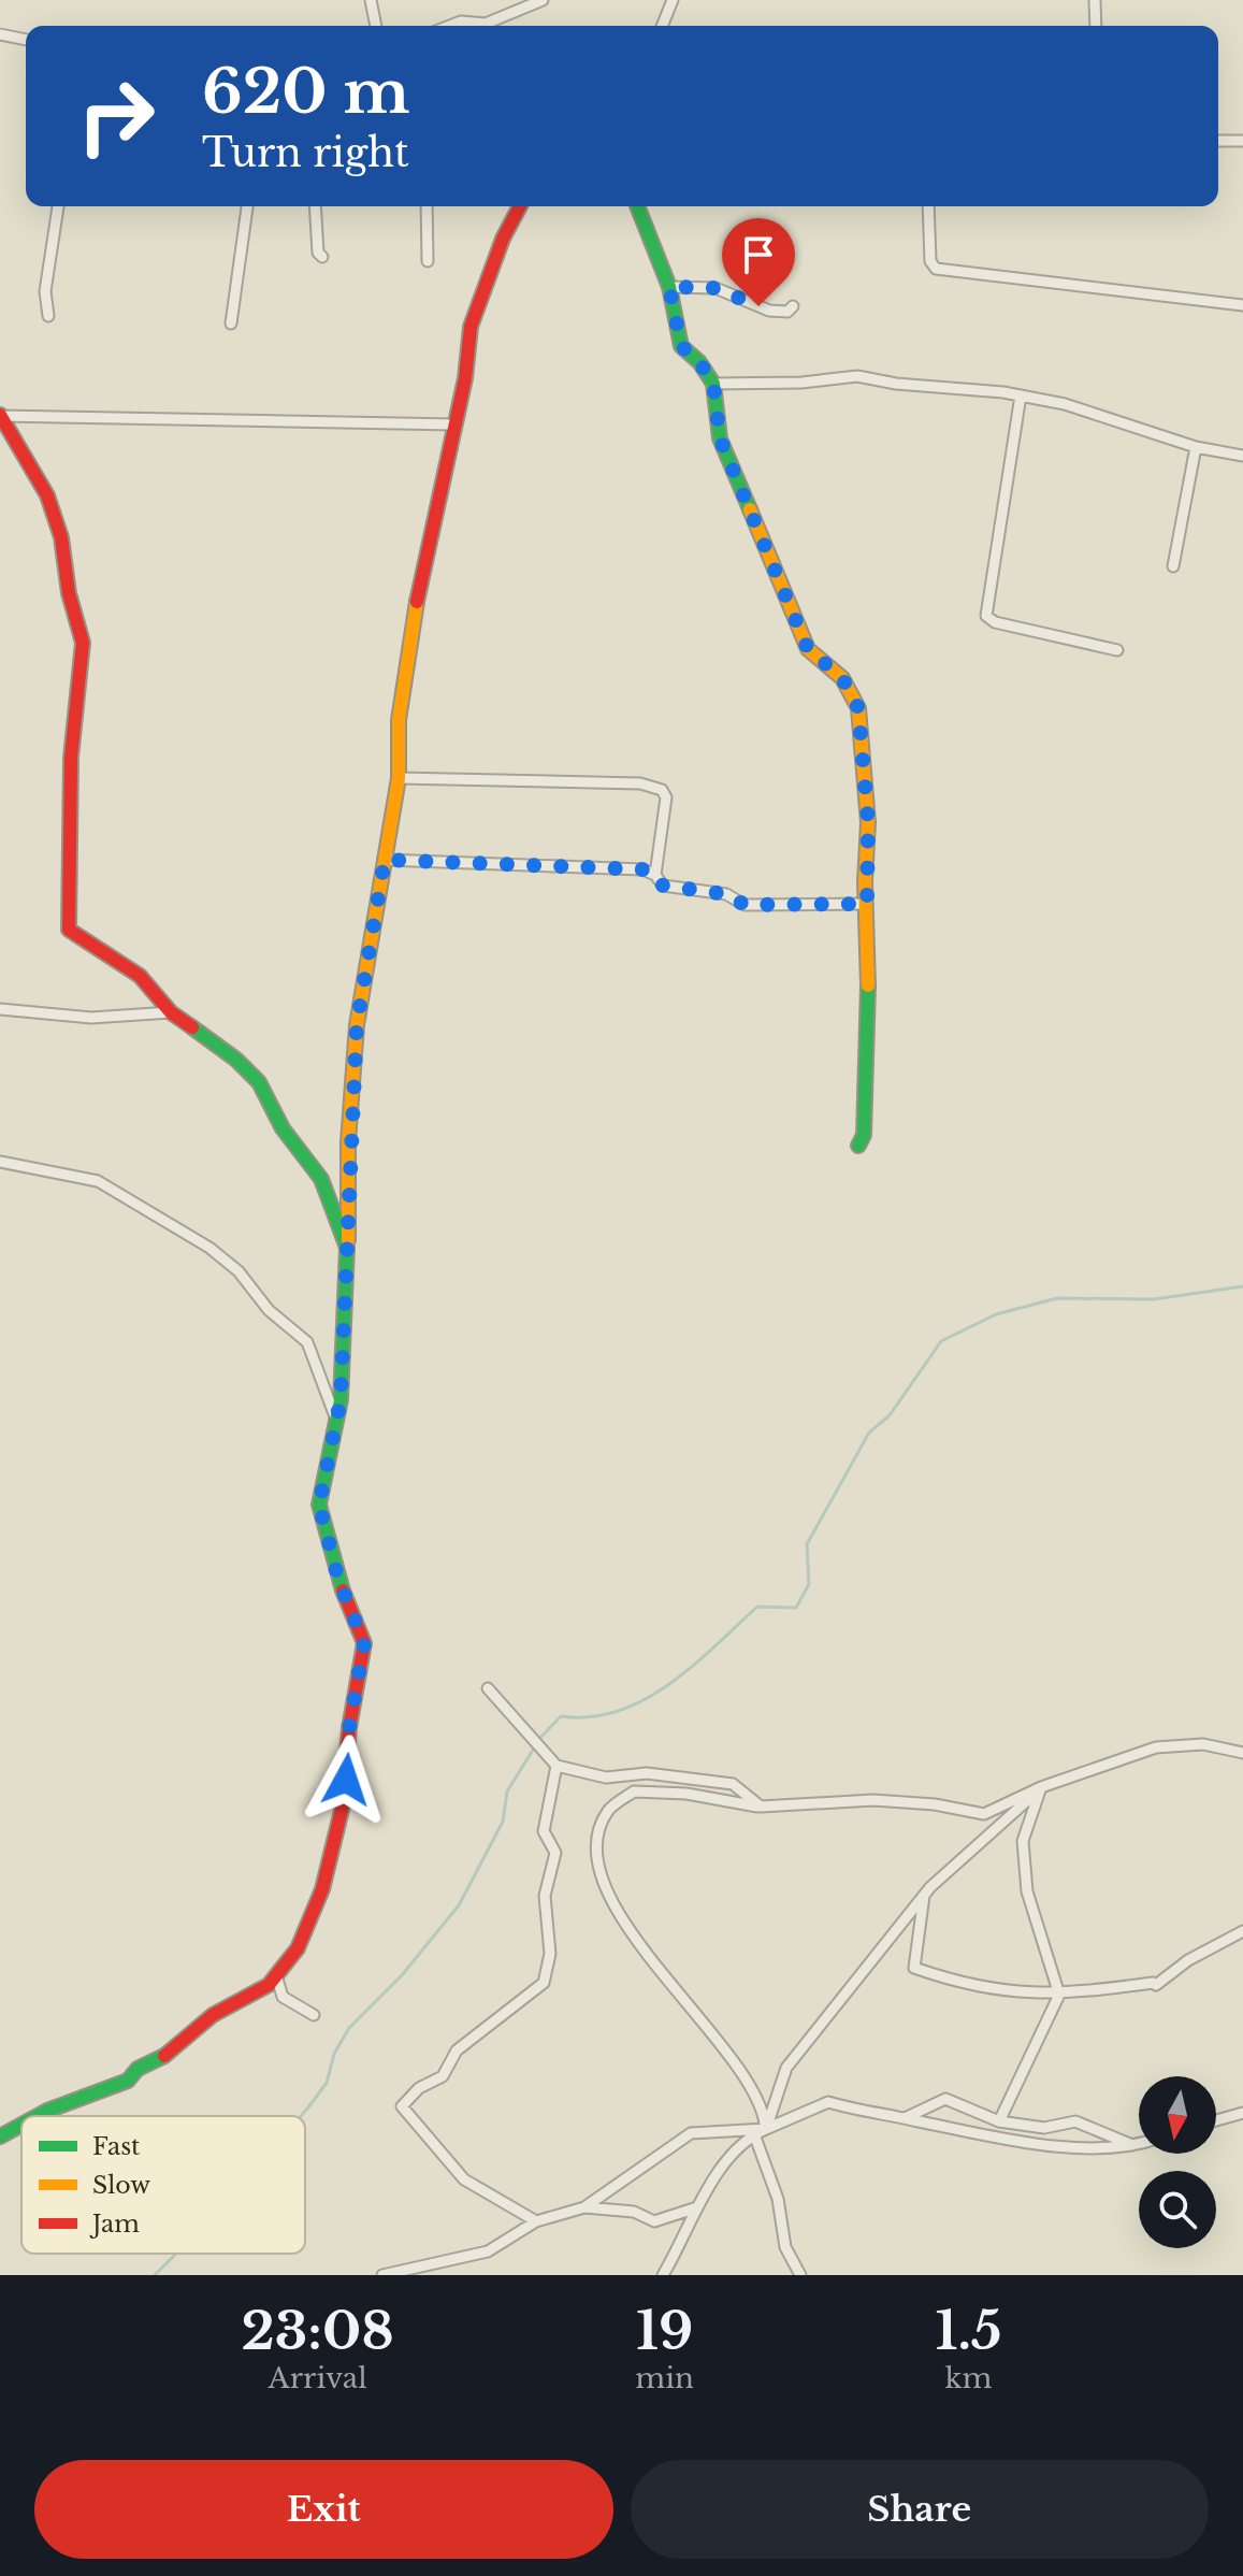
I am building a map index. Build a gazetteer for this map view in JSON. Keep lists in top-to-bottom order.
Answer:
{
  "legend": ["Fast", "Slow", "Jam"],
  "north": "bottom",
  "page": {
    "turn": ["620 m", "Turn right"],
    "eta": [
      "23:08",
      "Arrival",
      "19",
      "min",
      "1.5",
      "km"
    ],
    "buttons": ["Exit", "Share"]
  }
}
